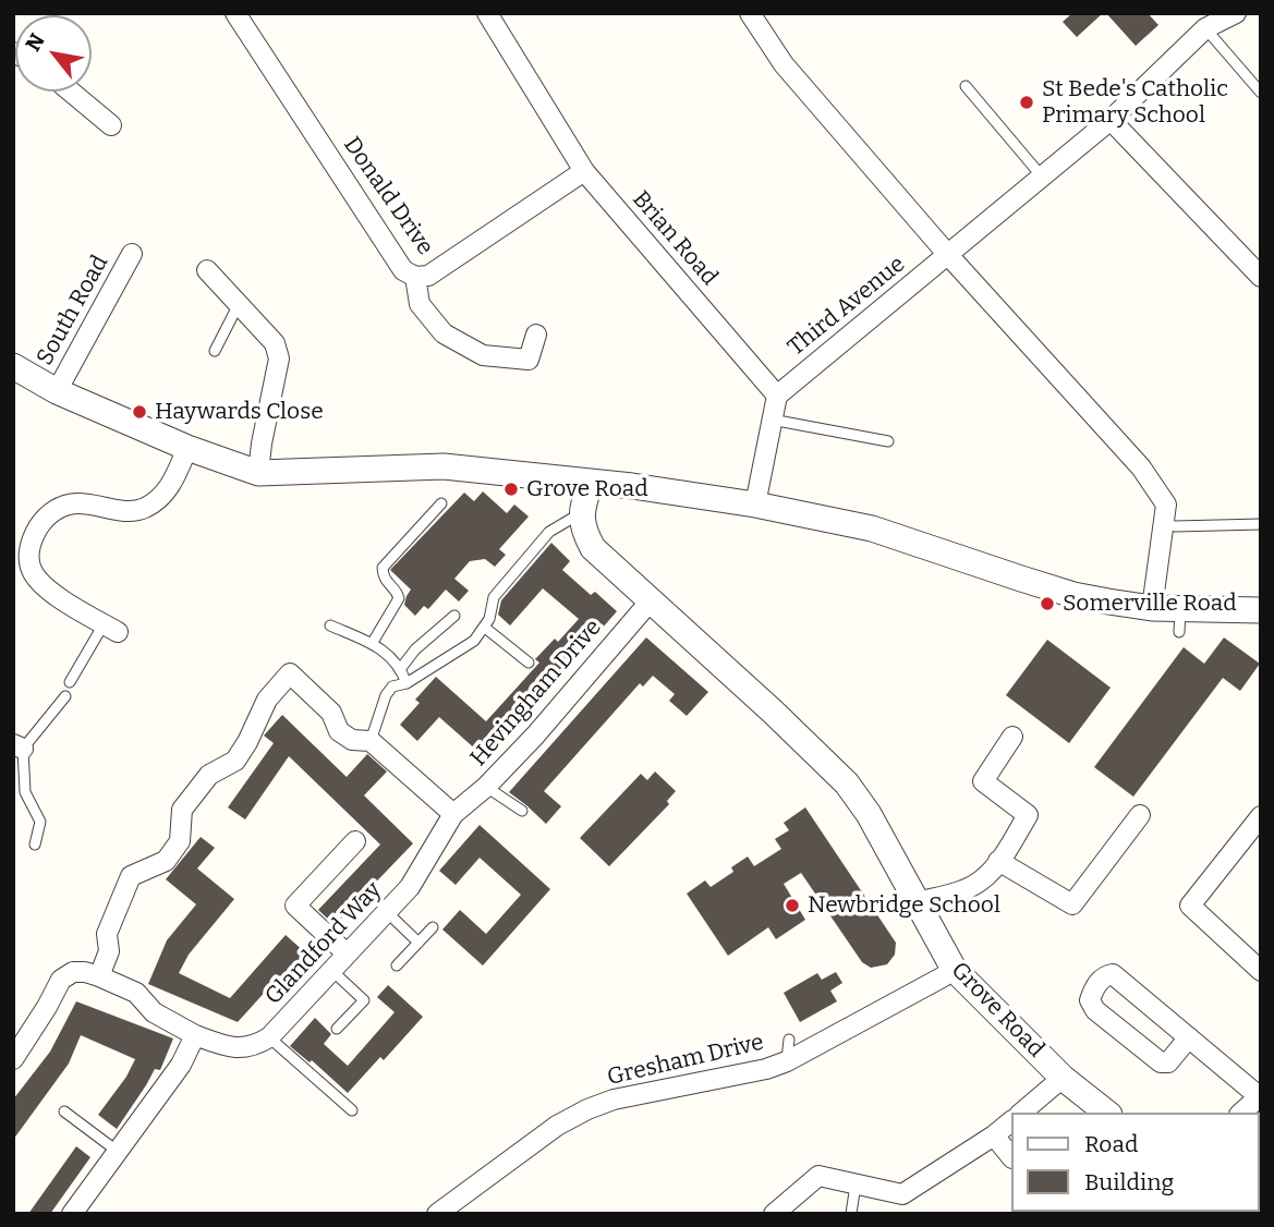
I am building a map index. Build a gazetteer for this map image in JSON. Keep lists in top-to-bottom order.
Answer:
{
  "streets": {
    "street": [
      "Donald Drive",
      "Brian Road",
      "Third Avenue",
      "South Road",
      "Hevingham Drive",
      "Glandford Way",
      "Grove Road",
      "Gresham Drive"
    ]
  },
  "crossings": [
    ["Donald Drive", "Brian Road"],
    ["Brian Road", "Third Avenue"],
    ["Hevingham Drive", "Glandford Way"],
    ["Hevingham Drive", "Grove Road"],
    ["Grove Road", "Gresham Drive"]
  ],
  "places": [
    "St Bede's Catholic Primary School",
    "Haywards Close",
    "Grove Road",
    "Somerville Road",
    "Newbridge School"
  ],
  "legend": ["Road", "Building"],
  "north": "top left"
}
